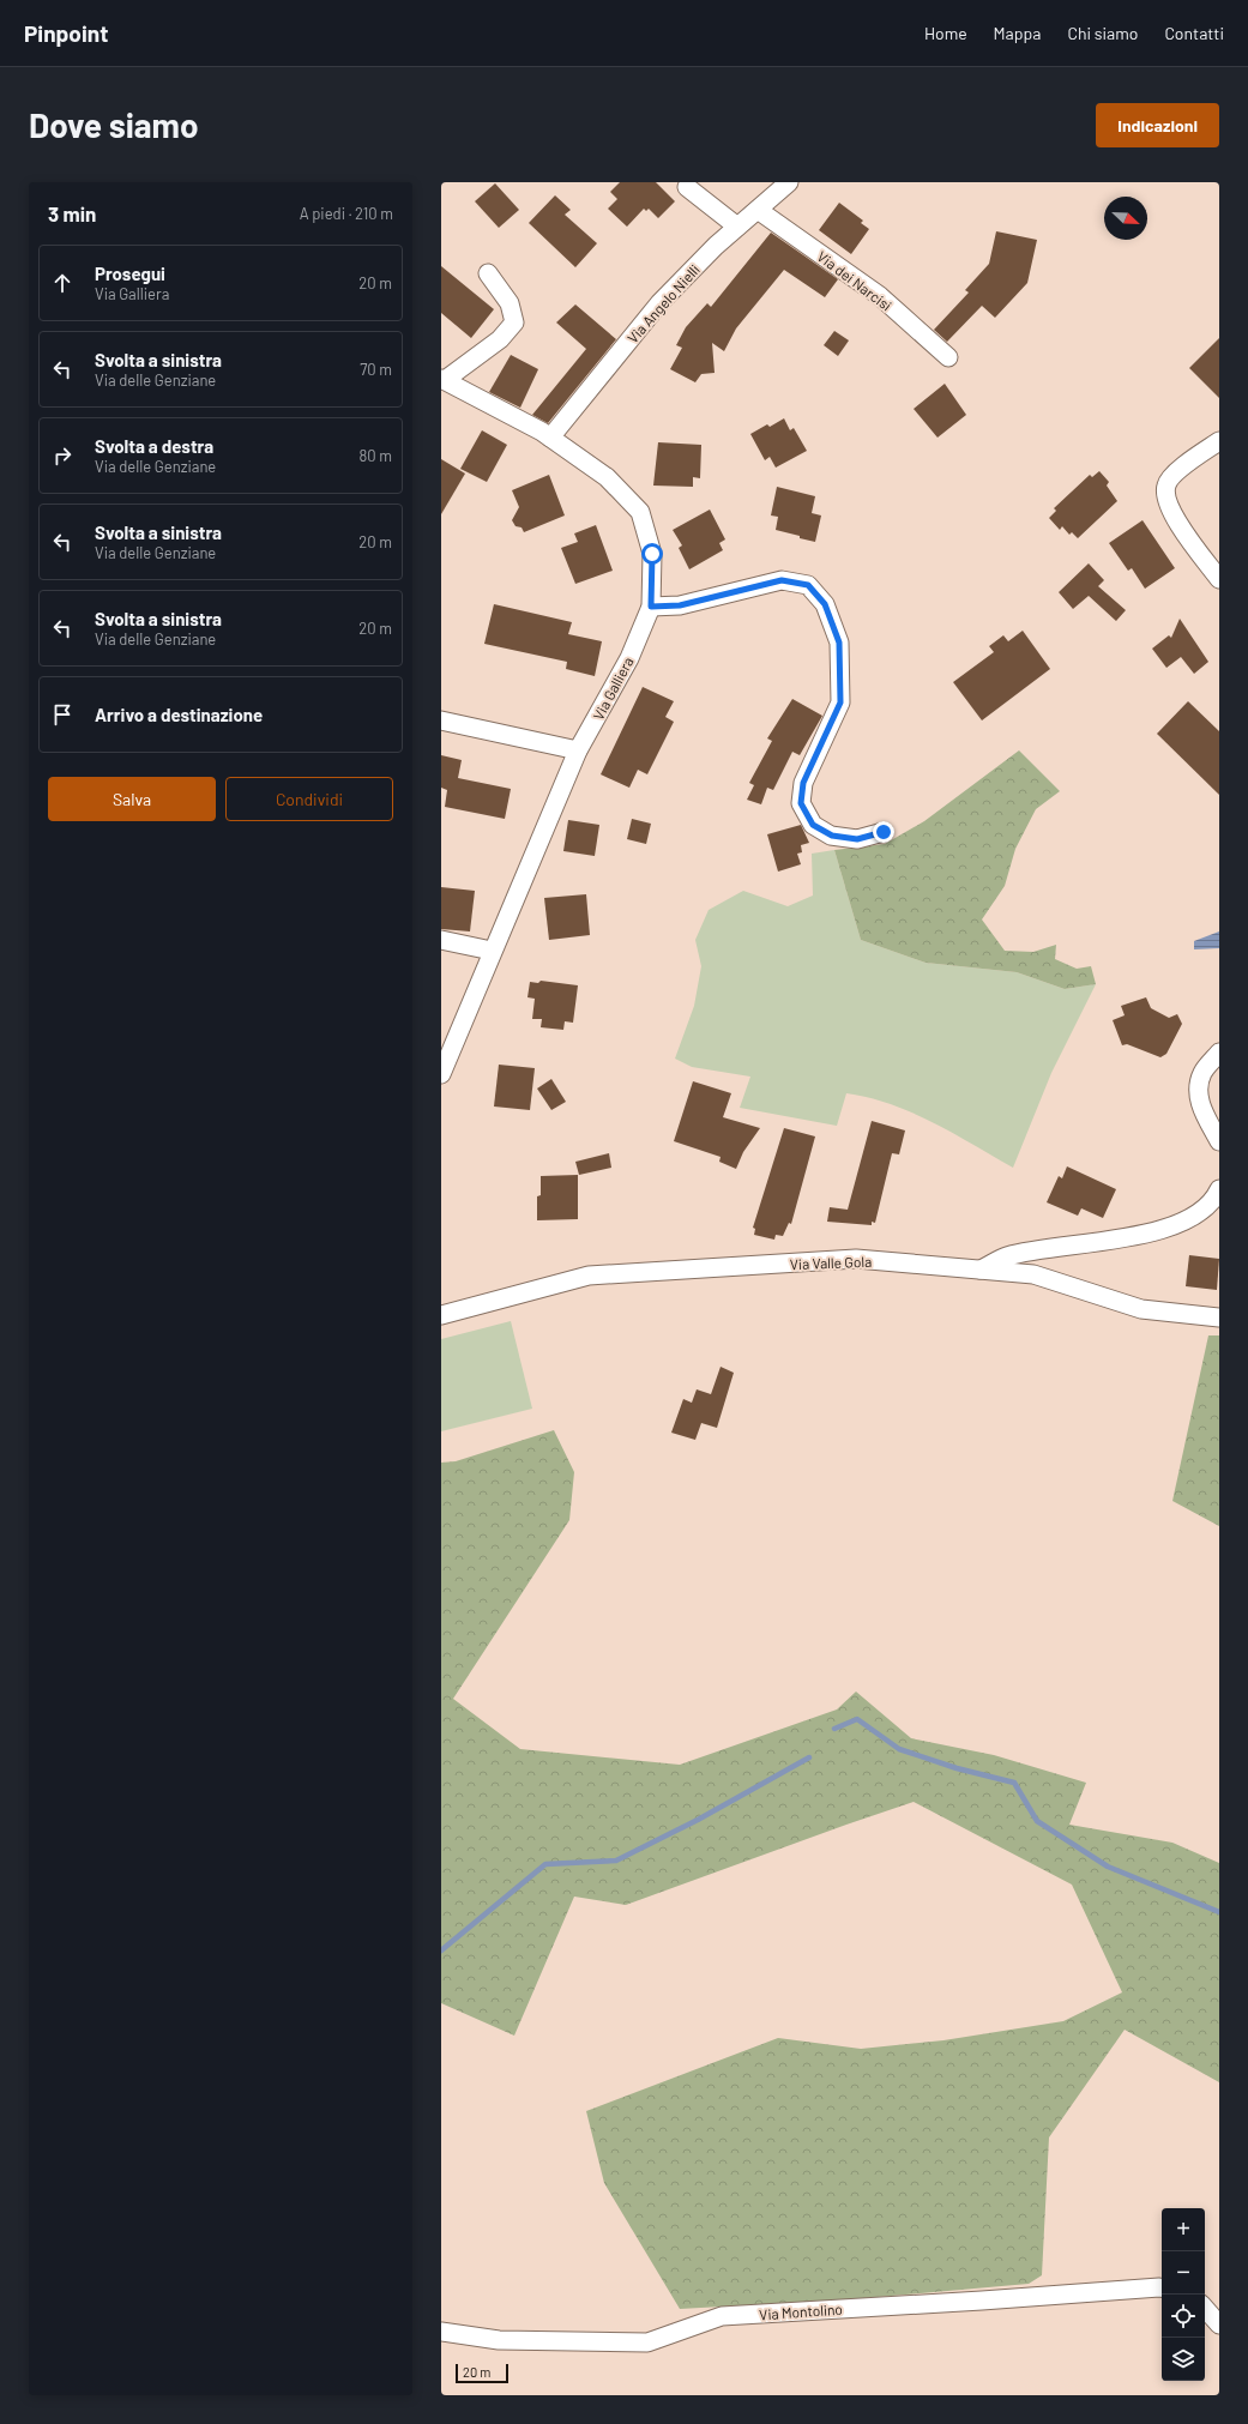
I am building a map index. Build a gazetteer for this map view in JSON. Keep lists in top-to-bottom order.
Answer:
{
  "streets": {
    "street": [
      "Via dei Narcisi",
      "Via Angelo Nielli",
      "Via Galliera",
      "Via Valle Gola",
      "Via Montolino"
    ]
  },
  "crossings": [
    ["Via dei Narcisi", "Via Angelo Nielli"],
    ["Via Angelo Nielli", "Via Galliera"]
  ],
  "scale_bar": "20 m",
  "north": "bottom right",
  "page": {
    "header": "Pinpoint",
    "nav": [
      "Home",
      "Mappa",
      "Chi siamo",
      "Contatti"
    ],
    "buttons": [
      "Indicazioni",
      ["Salva", "Condividi"]
    ],
    "title": "Dove siamo",
    "heading": ["3 min", "A piedi · 210 m"],
    "list": [
      ["Prosegui", "Via Galliera", "20 m"],
      ["Svolta a sinistra", "Via delle Genziane", "70 m"],
      ["Svolta a destra", "Via delle Genziane", "80 m"],
      ["Svolta a sinistra", "Via delle Genziane", "20 m"],
      ["Svolta a sinistra", "Via delle Genziane", "20 m"],
      "Arrivo a destinazione"
    ],
    "map_buttons": ["+", "−"],
    "scale": "20 m"
  }
}
